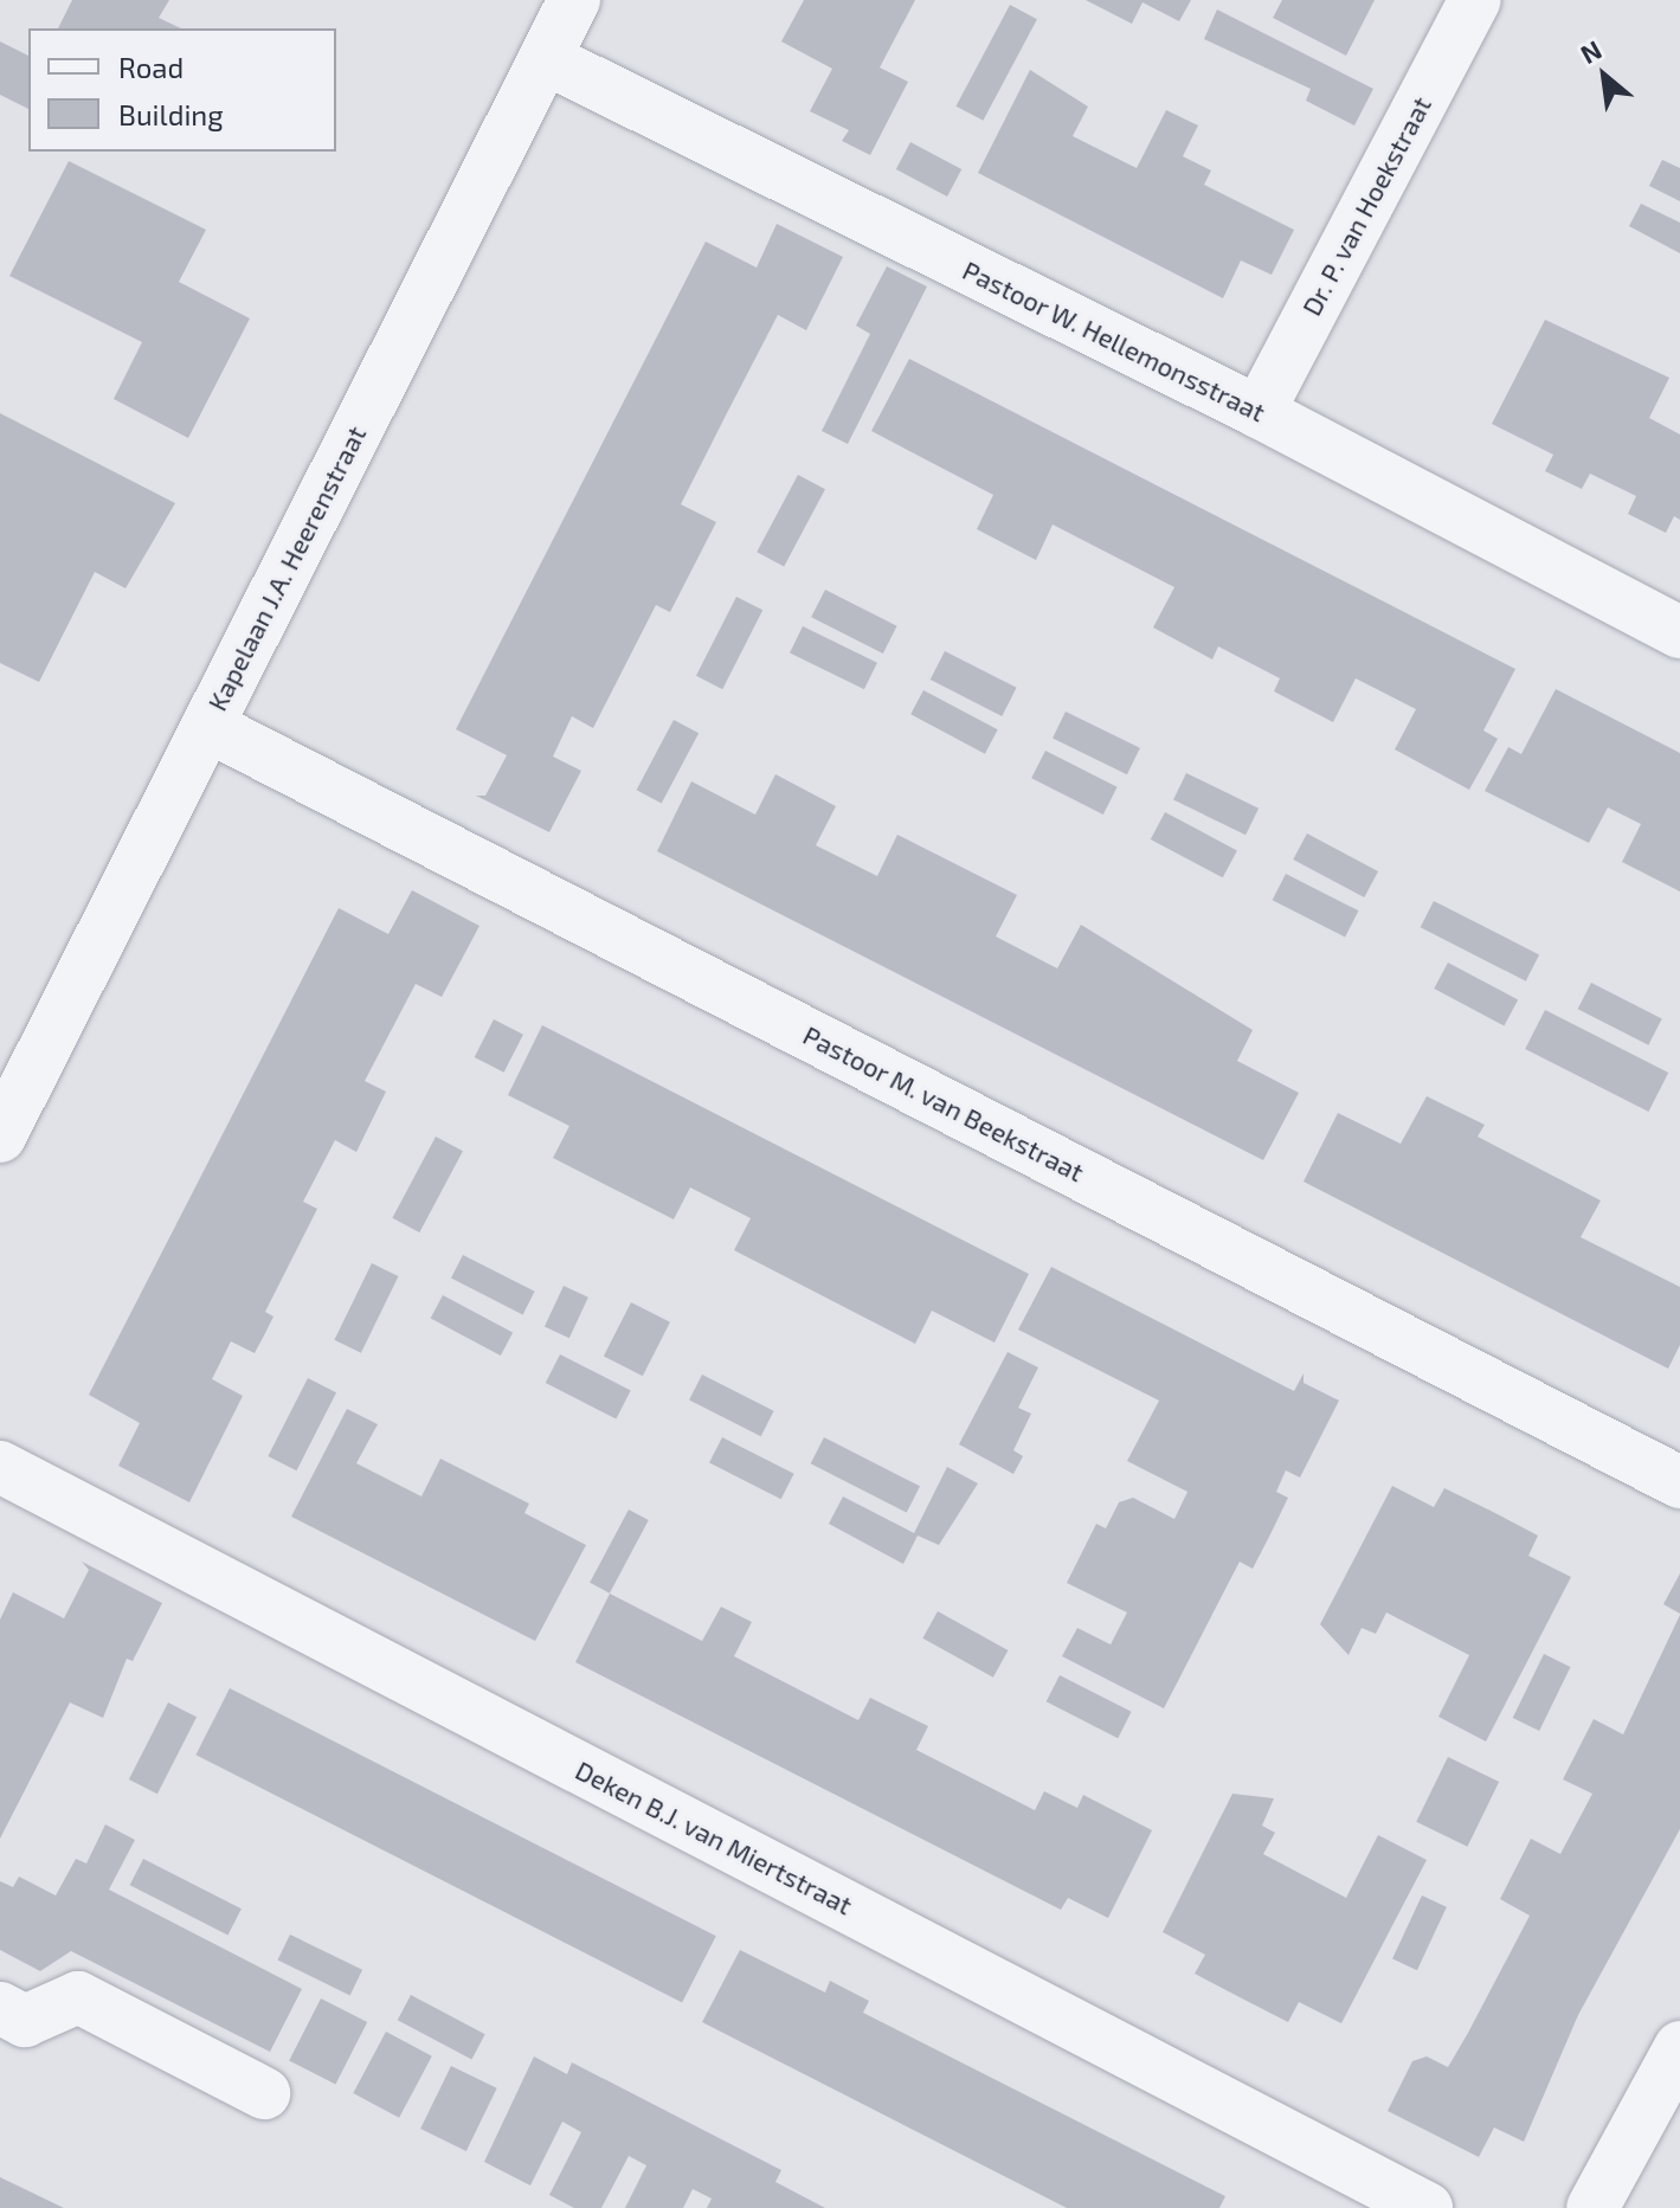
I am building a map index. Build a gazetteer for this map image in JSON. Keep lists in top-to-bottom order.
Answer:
{
  "streets": {
    "street": [
      "Dr. P. van Hoekstraat",
      "Pastoor W. Hellemonsstraat",
      "Kapelaan J.A. Heerenstraat",
      "Pastoor M. van Beekstraat",
      "Deken B.J. van Miertstraat"
    ]
  },
  "crossings": [
    ["Dr. P. van Hoekstraat", "Pastoor W. Hellemonsstraat"],
    ["Pastoor W. Hellemonsstraat", "Kapelaan J.A. Heerenstraat"],
    ["Kapelaan J.A. Heerenstraat", "Pastoor M. van Beekstraat"]
  ],
  "legend": ["Road", "Building"],
  "north": "top left"
}
